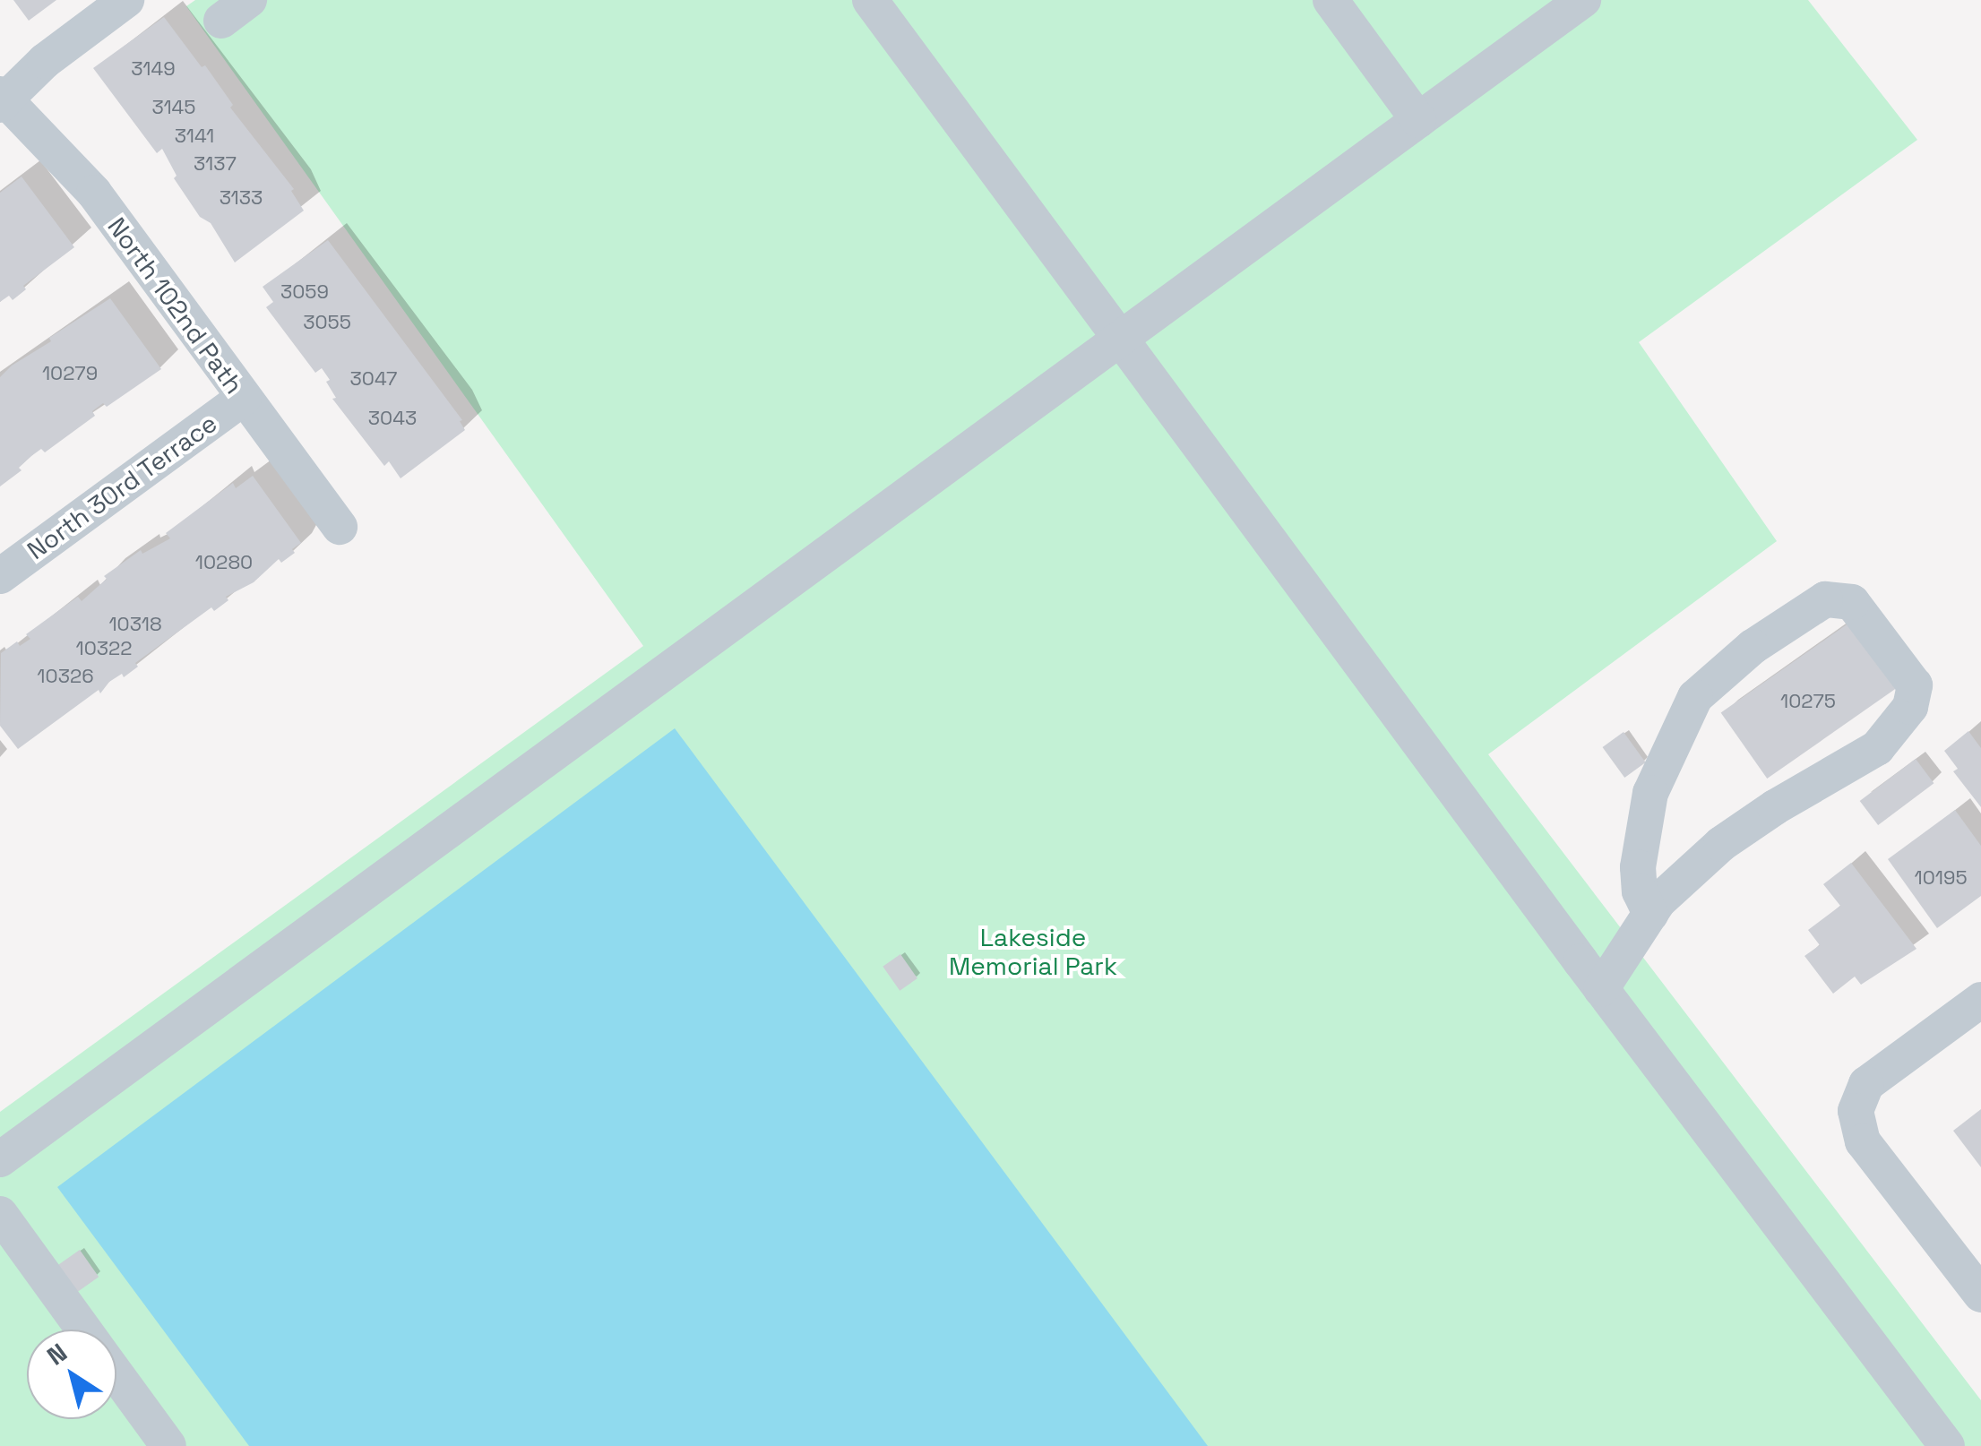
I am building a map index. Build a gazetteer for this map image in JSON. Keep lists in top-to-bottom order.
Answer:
{
  "streets": {
    "street": ["North 102nd Path", "North 30rd Terrace"]
  },
  "crossings": [
    ["North 102nd Path", "North 30rd Terrace"]
  ],
  "parks": ["Lakeside Memorial Park"],
  "house_numbers": [
    "3149",
    "3145",
    "3141",
    "3137",
    "3133",
    "3059",
    "3055",
    "10279",
    "3047",
    "3043",
    "10280",
    "10318",
    "10322",
    "10326",
    "10275",
    "10195"
  ],
  "north": "top left"
}
